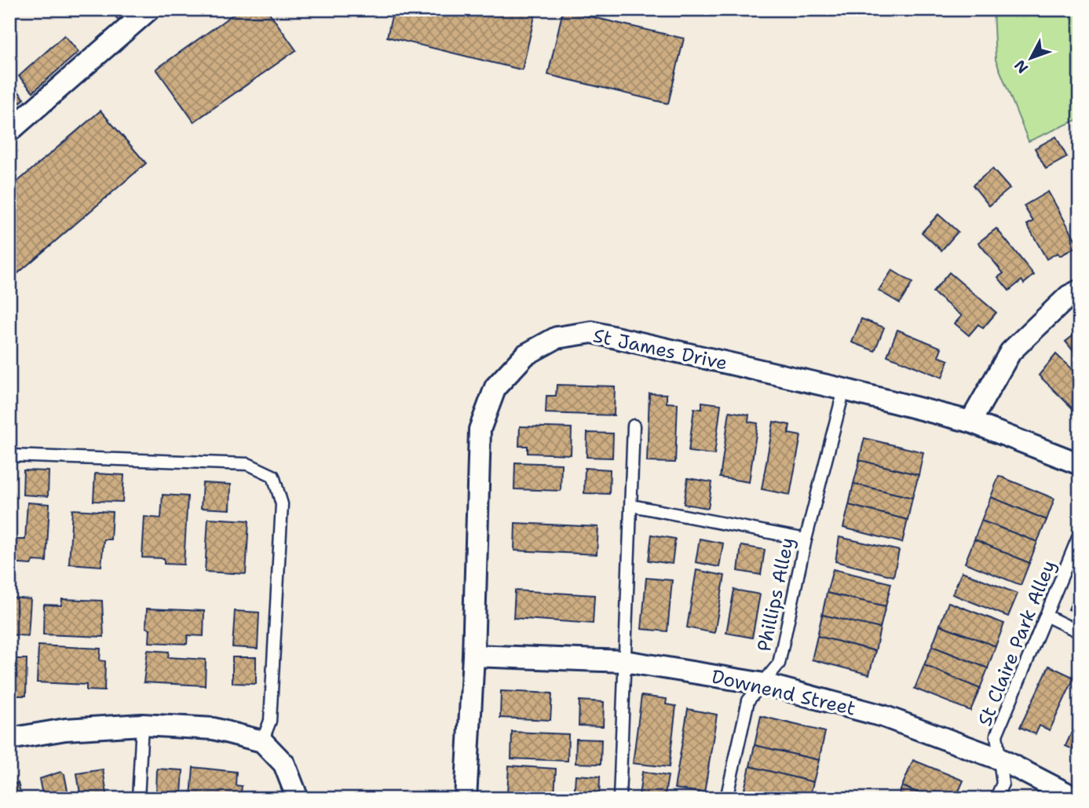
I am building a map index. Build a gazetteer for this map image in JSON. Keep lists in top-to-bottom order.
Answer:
{
  "streets": {
    "street": ["St James Drive", "Downend Street"],
    "lane": ["Phillips Alley", "St Claire Park Alley"]
  },
  "crossings": [
    ["St James Drive", "Phillips Alley"],
    ["St James Drive", "Downend Street"],
    ["Phillips Alley", "Downend Street"],
    ["St Claire Park Alley", "Downend Street"]
  ],
  "north": "bottom left"
}
